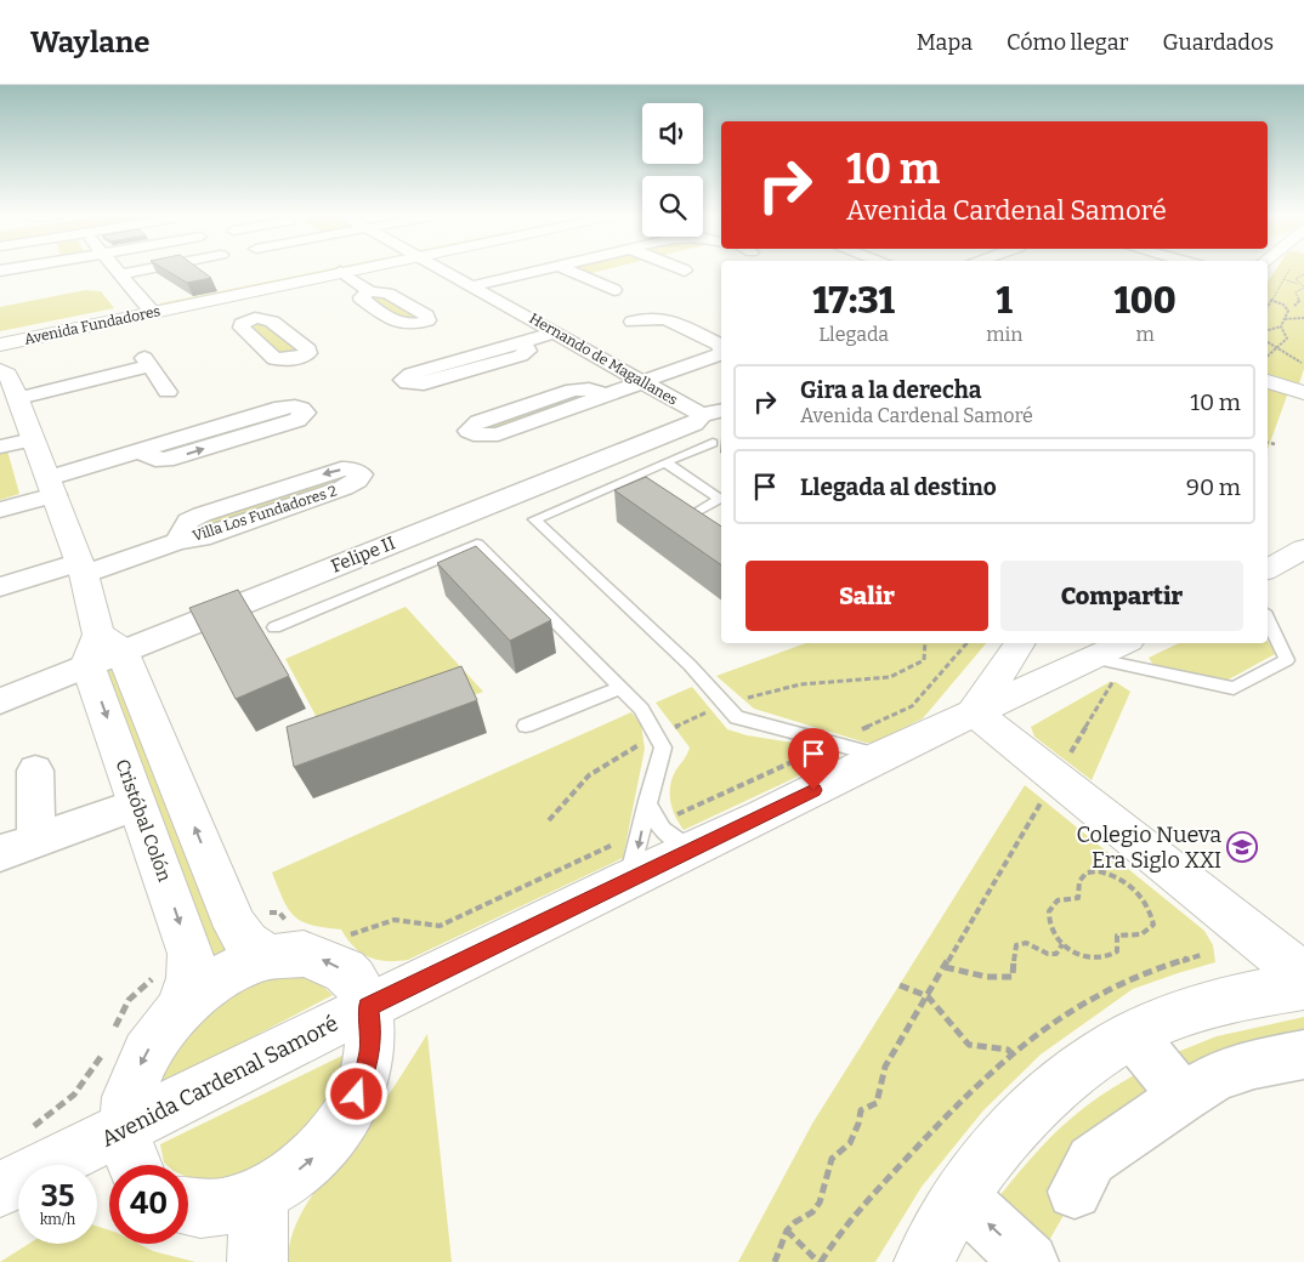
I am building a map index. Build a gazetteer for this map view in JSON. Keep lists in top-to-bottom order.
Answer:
{
  "streets": {
    "street": [
      "Avenida Fundadores",
      "Hernando de Magallanes",
      "Villa Los Fundadores 2",
      "Felipe II",
      "Cristóbal Colón",
      "Avenida Cardenal Samoré"
    ]
  },
  "crossings": [
    ["Avenida Fundadores", "Cristóbal Colón"],
    ["Hernando de Magallanes", "Felipe II"],
    ["Villa Los Fundadores 2", "Cristóbal Colón"],
    ["Felipe II", "Cristóbal Colón"]
  ],
  "places": {
    "school or university": ["Colegio Nueva Era Siglo XXI"]
  },
  "page": {
    "header": "Waylane",
    "nav": ["Mapa", "Cómo llegar", "Guardados"],
    "turn": ["10 m", "Avenida Cardenal Samoré"],
    "eta": [
      "17:31",
      "Llegada",
      "1",
      "min",
      "100",
      "m"
    ],
    "list": [
      {
        "name": "Gira a la derecha",
        "note": "Avenida Cardenal Samoré",
        "value": "10 m"
      },
      {
        "name": "Llegada al destino",
        "value": "90 m"
      }
    ],
    "buttons": ["Salir", "Compartir"],
    "speed": "35 km/h",
    "limit": "40"
  }
}
